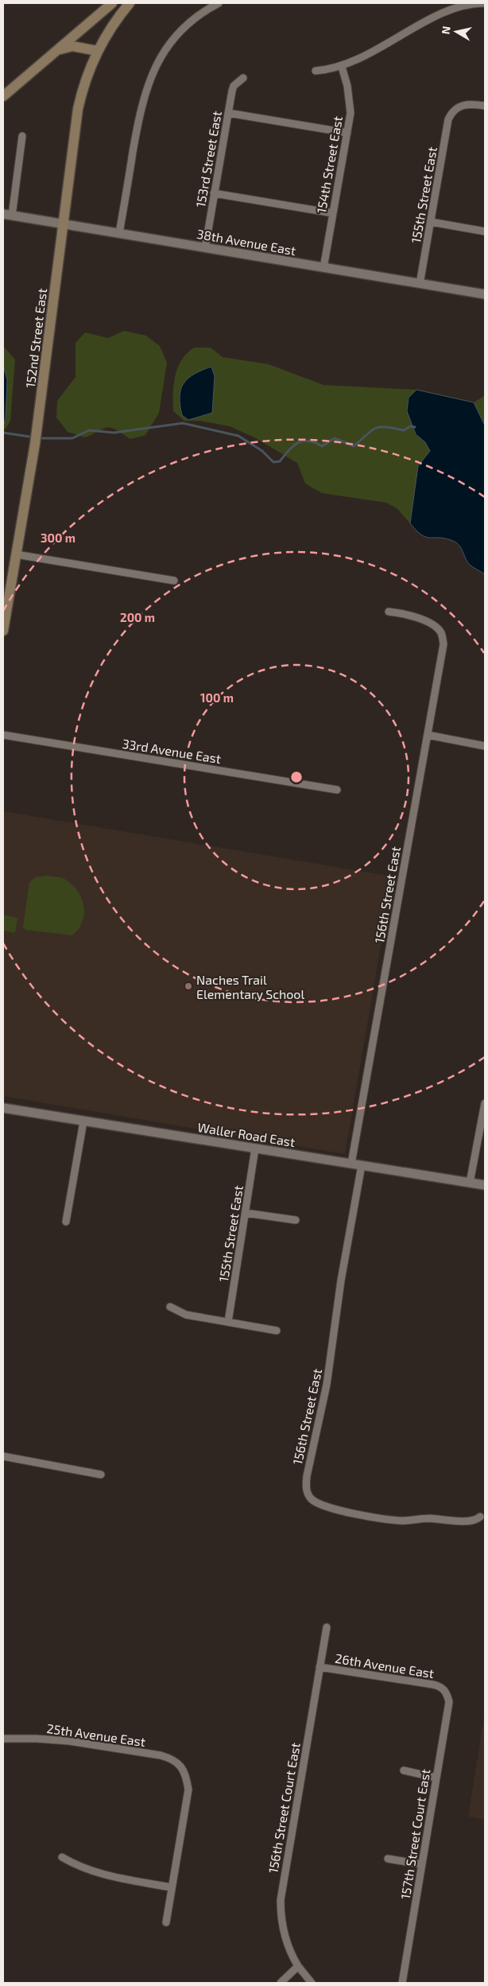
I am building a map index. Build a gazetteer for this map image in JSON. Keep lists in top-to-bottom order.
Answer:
{
  "streets": {
    "main road": ["152nd Street East"],
    "street": [
      "153rd Street East",
      "154th Street East",
      "155th Street East",
      "38th Avenue East",
      "33rd Avenue East",
      "156th Street East",
      "Waller Road East",
      "26th Avenue East",
      "25th Avenue East",
      "156th Street Court East",
      "157th Street Court East"
    ]
  },
  "crossings": [
    ["153rd Street East", "38th Avenue East"],
    ["154th Street East", "38th Avenue East"],
    ["155th Street East", "38th Avenue East"],
    ["155th Street East", "Waller Road East"],
    ["38th Avenue East", "152nd Street East"],
    ["156th Street East", "Waller Road East"],
    ["26th Avenue East", "156th Street Court East"],
    ["26th Avenue East", "157th Street Court East"]
  ],
  "places": ["Naches Trail Elementary School"],
  "north": "left",
  "rings": ["300 m", "200 m", "100 m"]
}
